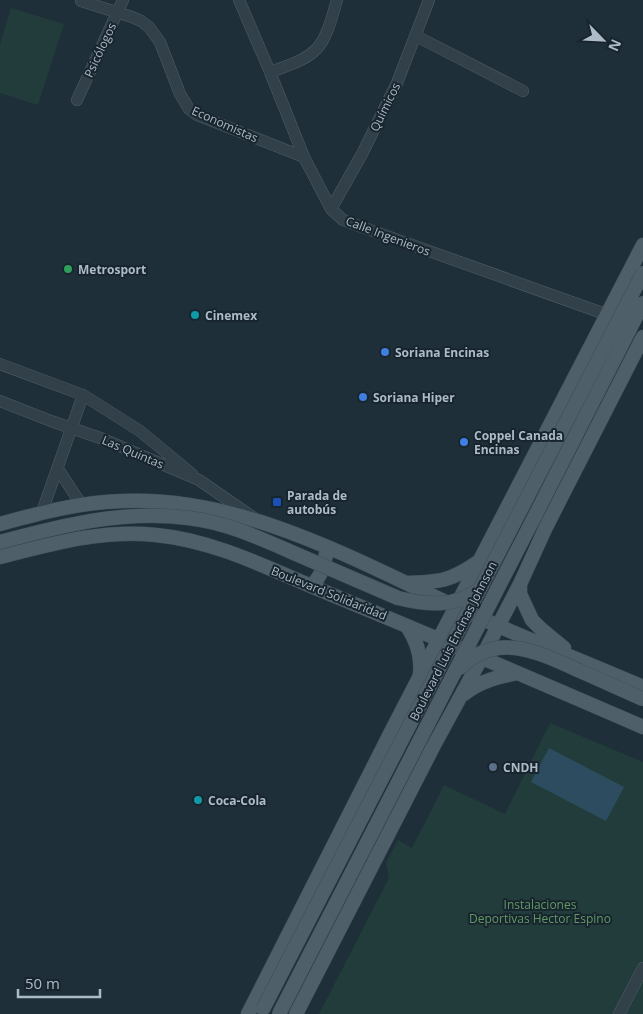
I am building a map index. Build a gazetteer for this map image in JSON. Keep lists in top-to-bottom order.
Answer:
{
  "streets": {
    "main road": ["Boulevard Solidaridad", "Boulevard Luis Encinas Johnson"],
    "street": [
      "Psicólogos",
      "Químicos",
      "Economistas",
      "Calle Ingenieros",
      "Las Quintas"
    ]
  },
  "crossings": [
    ["Psicólogos", "Economistas"],
    ["Químicos", "Calle Ingenieros"],
    ["Economistas", "Calle Ingenieros"]
  ],
  "parks": ["Instalaciones Deportivas Hector Espino"],
  "places": {
    "other": [
      "Metrosport",
      "Cinemex",
      "Soriana Encinas",
      "Soriana Hiper",
      "Coppel Canada Encinas",
      "CNDH",
      "Coca-Cola"
    ],
    "transit": ["Parada de autobús"]
  },
  "scale_bar": "50 m",
  "north": "bottom right"
}
